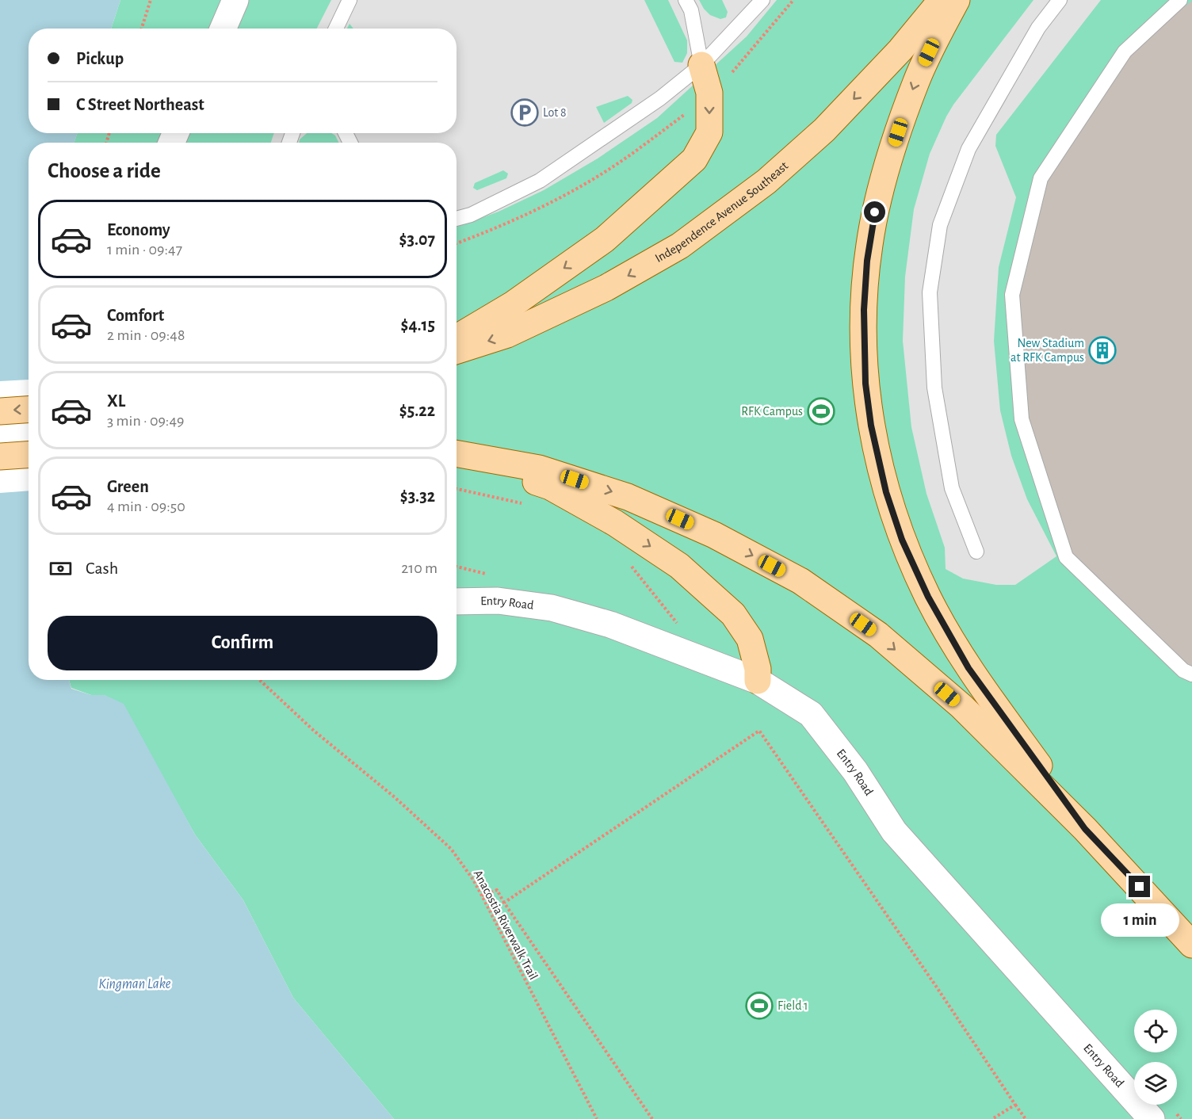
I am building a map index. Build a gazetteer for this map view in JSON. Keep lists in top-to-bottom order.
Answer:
{
  "streets": {
    "main road": ["Independence Avenue Southeast"],
    "street": ["Entry Road"],
    "path": ["Anacostia Riverwalk Trail"]
  },
  "water": ["Kingman Lake"],
  "places": {
    "parking": ["Lot 8"],
    "building": ["New Stadium at RFK Campus"],
    "sports": ["RFK Campus", "Field 1"]
  },
  "page": {
    "banner": ["Pickup", "C Street Northeast"],
    "heading": "Choose a ride",
    "list": [
      {
        "name": "Economy",
        "note": "1 min · 09:47",
        "value": "$3.07"
      },
      {
        "name": "Comfort",
        "note": "2 min · 09:48",
        "value": "$4.15"
      },
      {
        "name": "XL",
        "note": "3 min · 09:49",
        "value": "$5.22"
      },
      {
        "name": "Green",
        "note": "4 min · 09:50",
        "value": "$3.32"
      }
    ],
    "pay": ["Cash", "210 m"],
    "buttons": "Confirm",
    "bubble": "1 min"
  }
}
